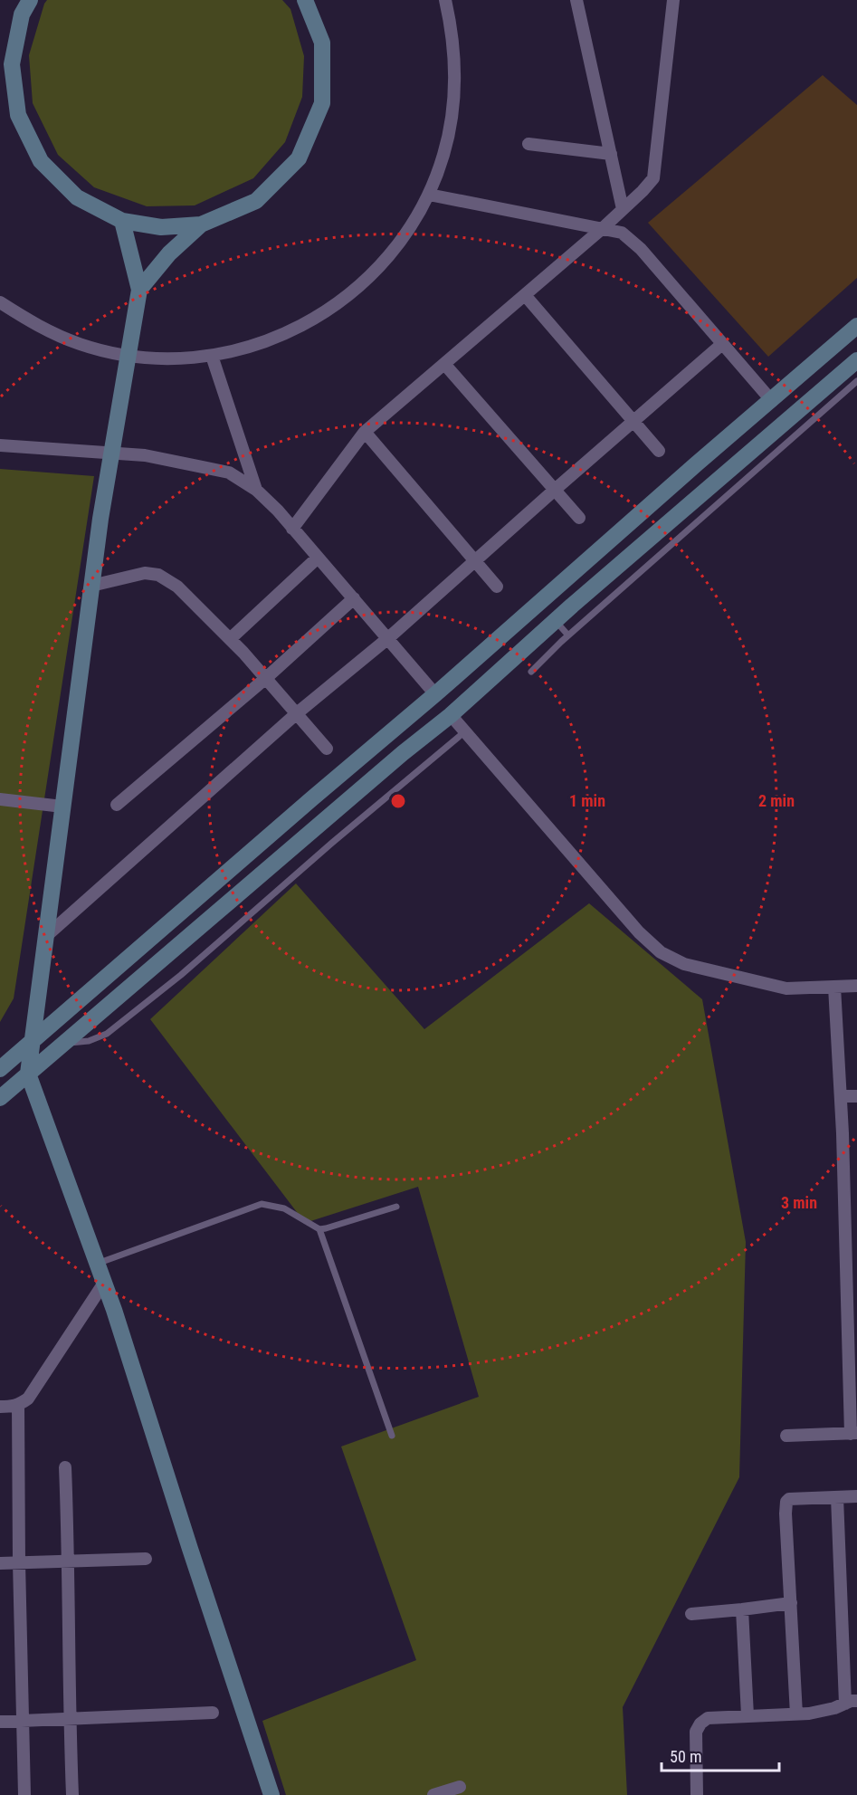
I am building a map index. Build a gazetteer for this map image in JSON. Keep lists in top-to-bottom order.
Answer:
{
  "scale_bar": "50 m",
  "rings": ["1 min", "2 min", "3 min"]
}
